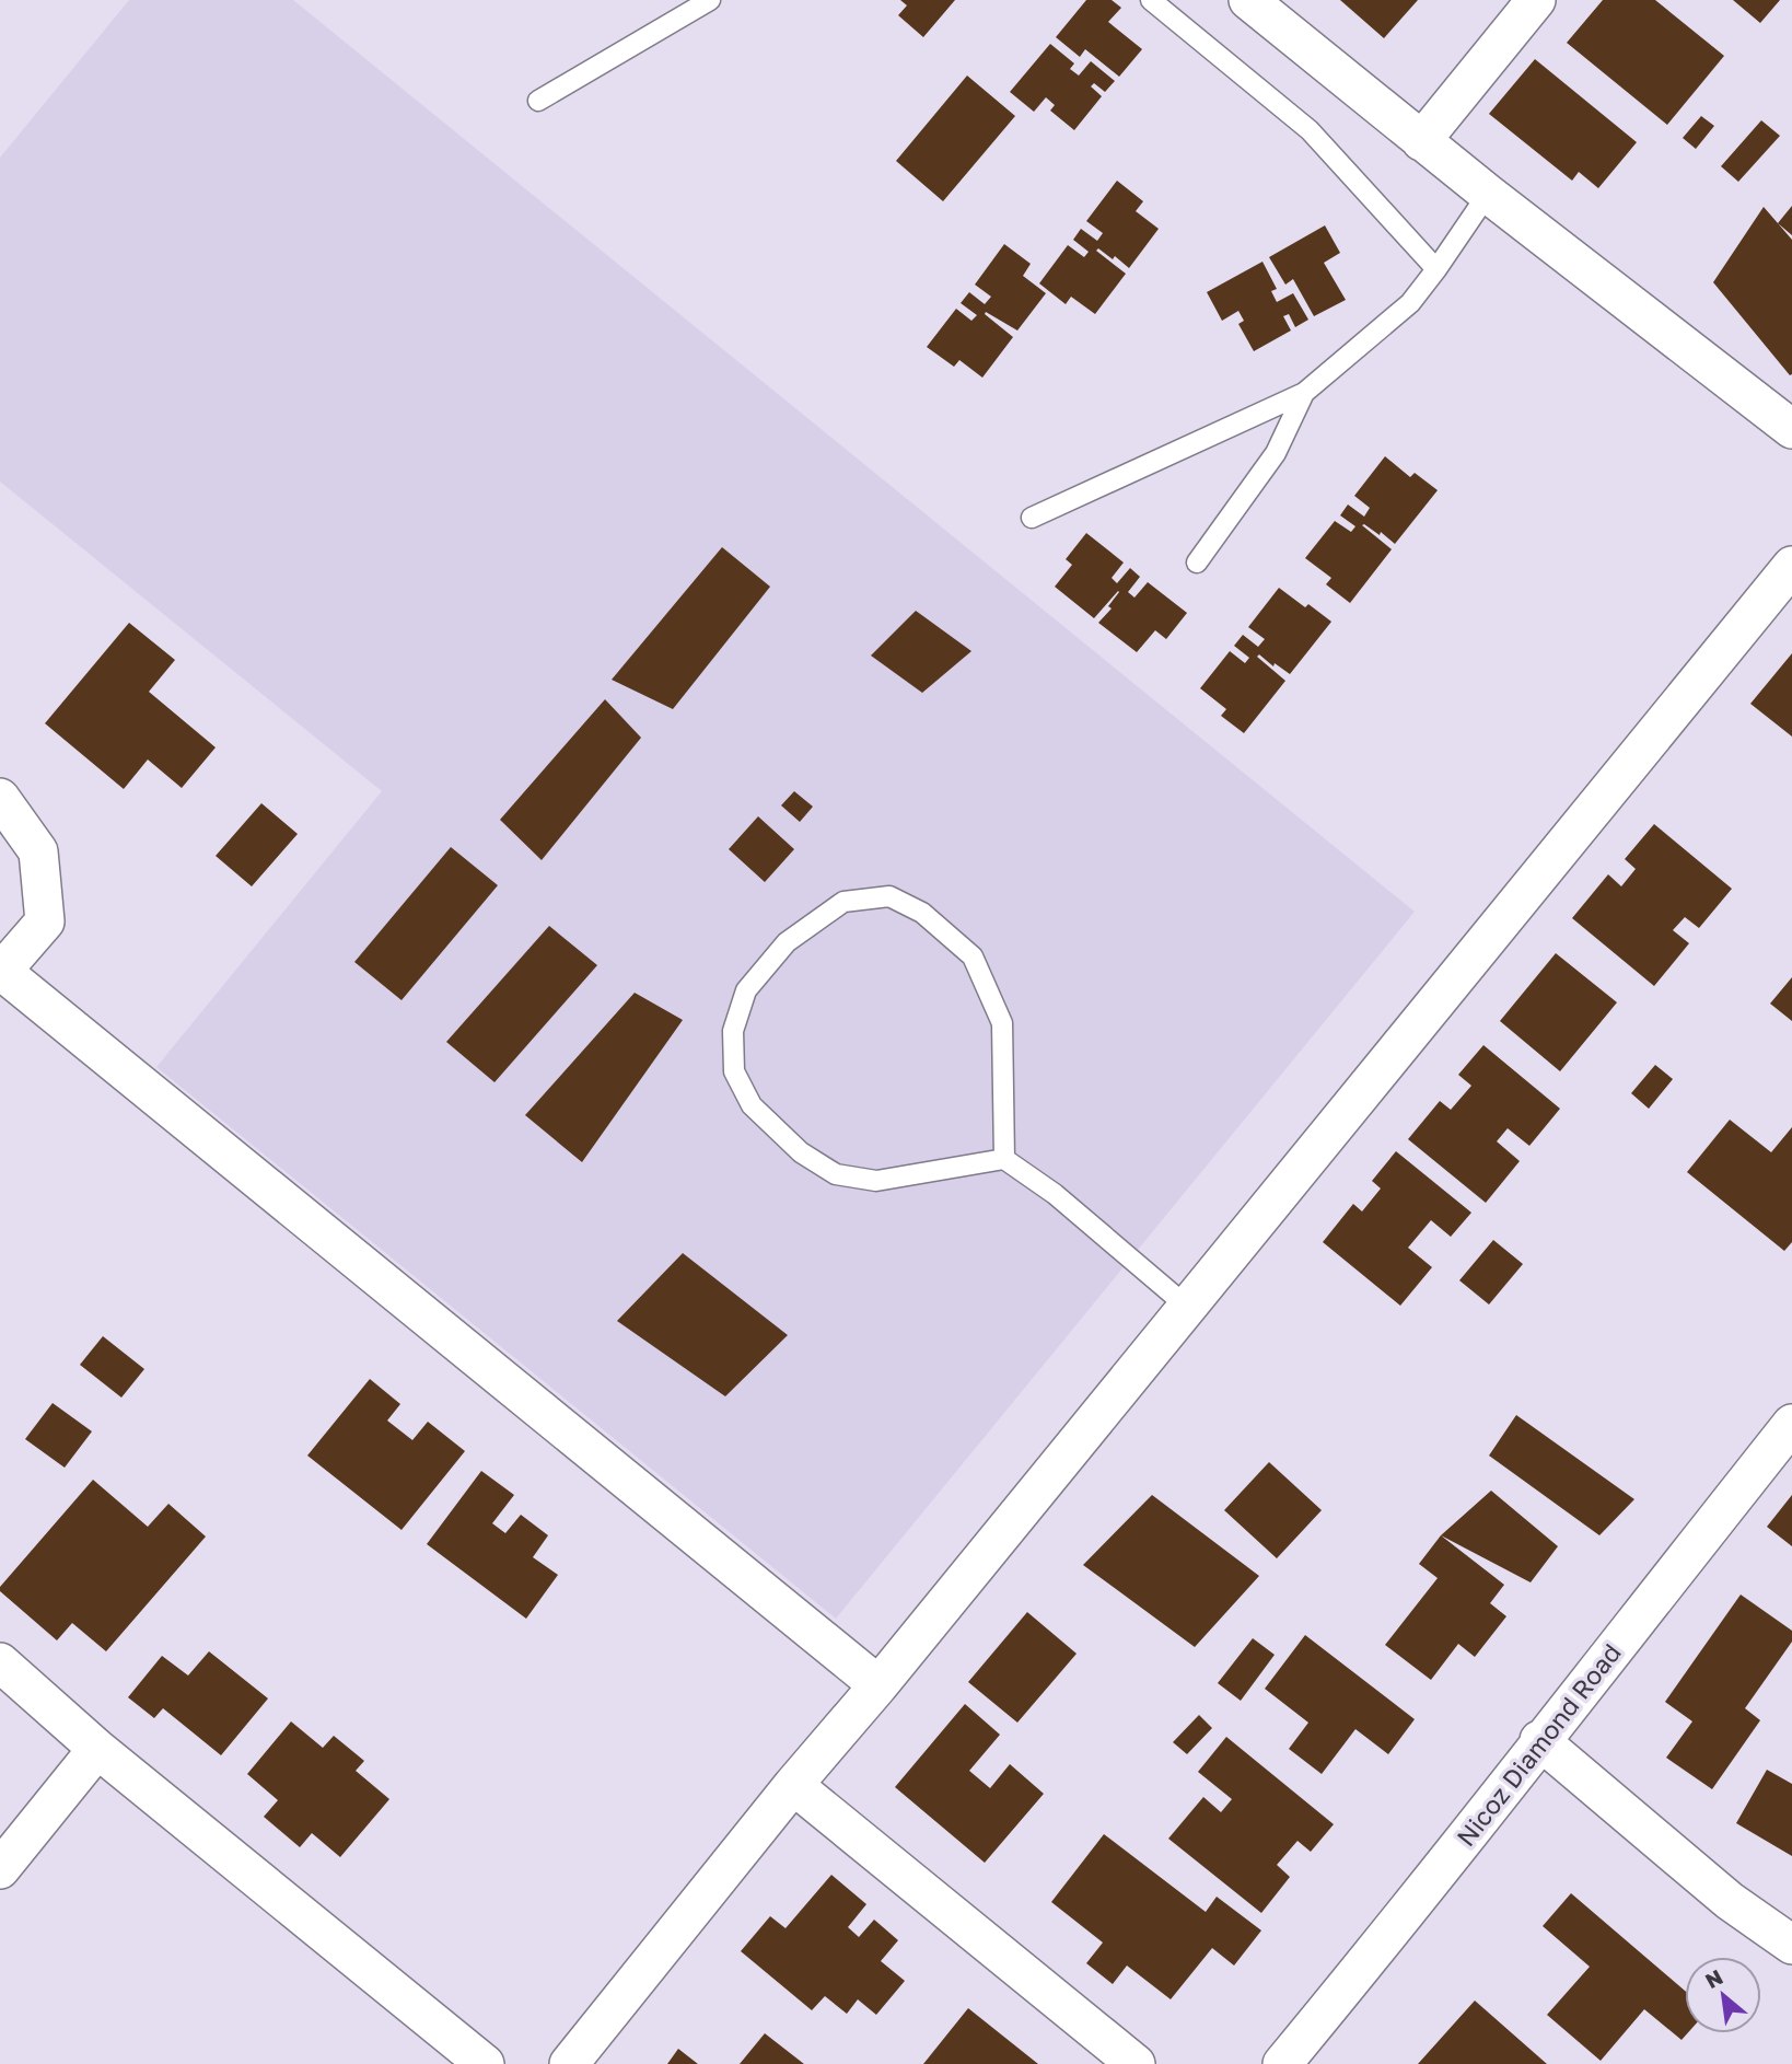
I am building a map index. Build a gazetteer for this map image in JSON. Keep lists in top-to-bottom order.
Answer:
{
  "streets": {
    "street": ["Nicoz Diamond Road"]
  },
  "north": "top left"
}
